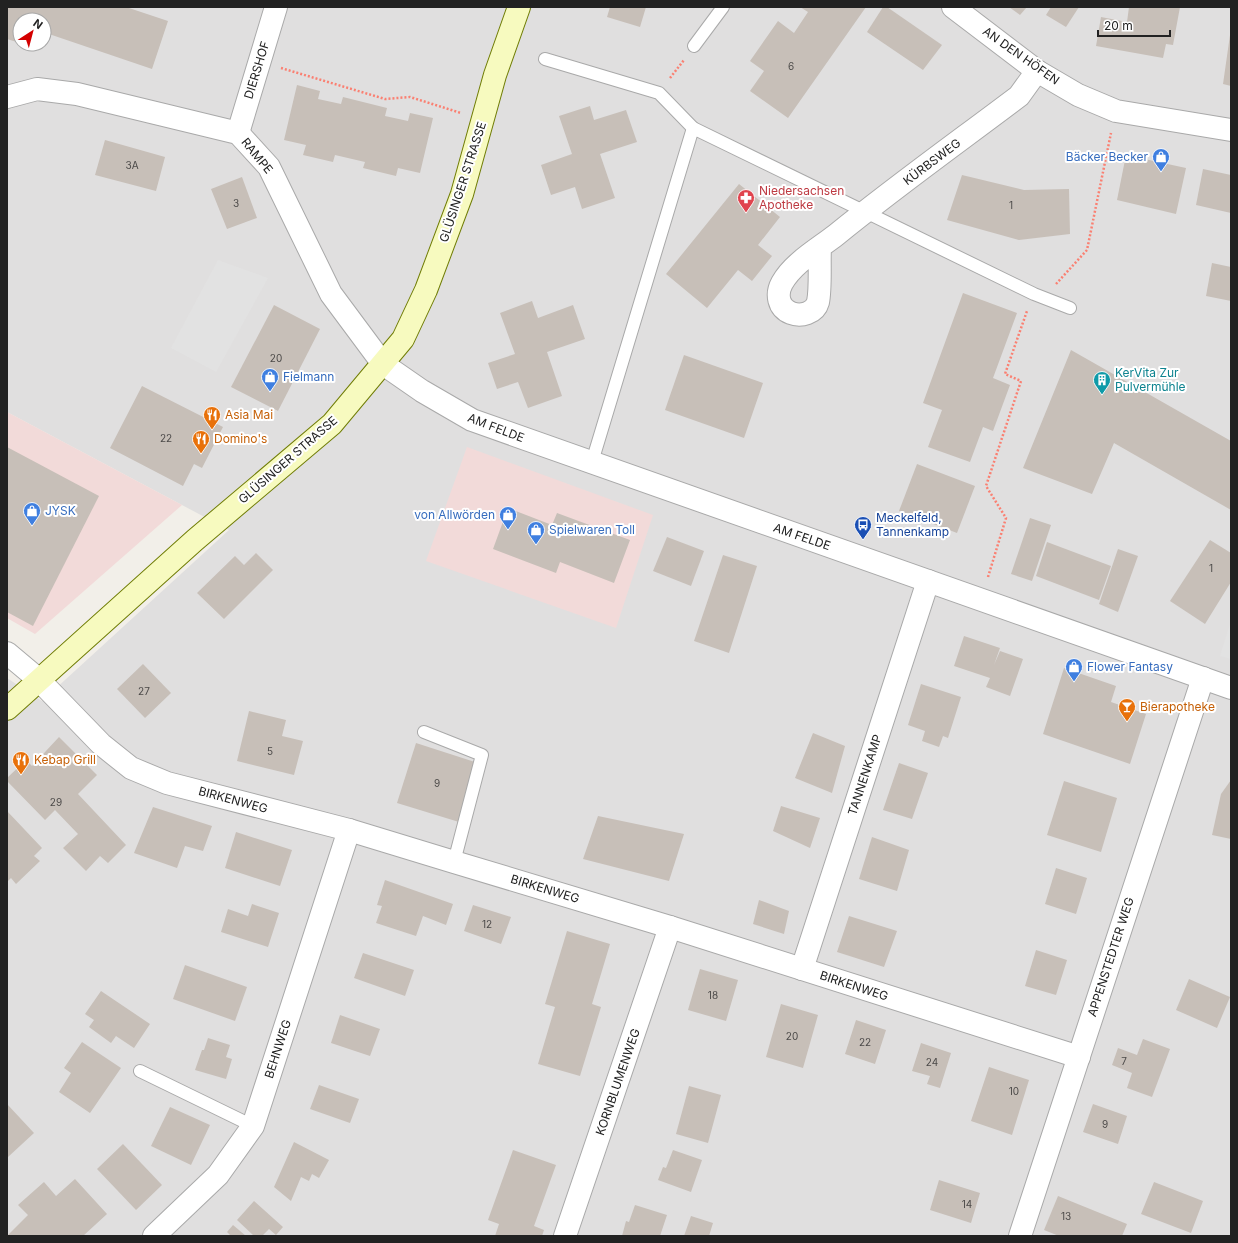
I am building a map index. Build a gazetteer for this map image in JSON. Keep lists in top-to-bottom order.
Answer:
{
  "streets": {
    "main road": ["GLÜSINGER STRASSE"],
    "street": [
      "AN DEN HÖFEN",
      "DIERSHOF",
      "RAMPE",
      "KÜRBSWEG",
      "AM FELDE",
      "TANNENKAMP",
      "BIRKENWEG",
      "APPENSTEDTER WEG",
      "BEHNWEG",
      "KORNBLUMENWEG"
    ]
  },
  "crossings": [
    ["AN DEN HÖFEN", "KÜRBSWEG"],
    ["DIERSHOF", "RAMPE"],
    ["RAMPE", "GLÜSINGER STRASSE"],
    ["RAMPE", "AM FELDE"],
    ["GLÜSINGER STRASSE", "AM FELDE"],
    ["GLÜSINGER STRASSE", "BIRKENWEG"],
    ["AM FELDE", "TANNENKAMP"],
    ["AM FELDE", "APPENSTEDTER WEG"],
    ["TANNENKAMP", "BIRKENWEG"],
    ["BIRKENWEG", "APPENSTEDTER WEG"],
    ["BIRKENWEG", "BEHNWEG"],
    ["BIRKENWEG", "KORNBLUMENWEG"]
  ],
  "places": {
    "shop": [
      "Bäcker Becker",
      "Fielmann",
      "JYSK",
      "von Allwörden",
      "Spielwaren Toll",
      "Flower Fantasy"
    ],
    "pharmacy": ["Niedersachsen Apotheke"],
    "building": ["KerVita Zur Pulvermühle"],
    "restaurant": ["Asia Mai", "Domino's", "Kebap Grill"],
    "bus stop": ["Meckelfeld, Tannenkamp"],
    "bar": ["Bierapotheke"]
  },
  "house_numbers": [
    "6",
    "3A",
    "3",
    "1",
    "20",
    "22",
    "1",
    "27",
    "5",
    "9",
    "29",
    "12",
    "18",
    "20",
    "22",
    "7",
    "24",
    "10",
    "9",
    "14",
    "13"
  ],
  "scale_bar": "20 m",
  "north": "top right"
}
